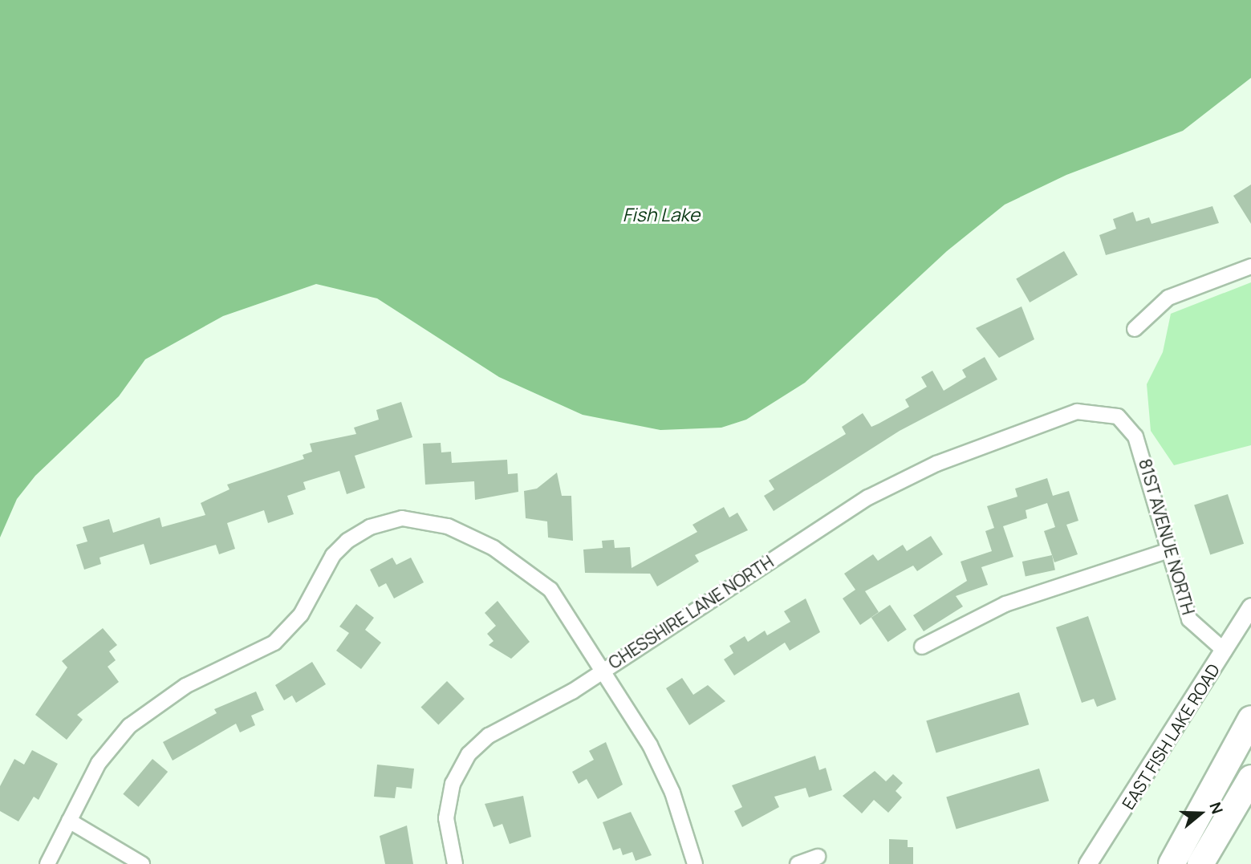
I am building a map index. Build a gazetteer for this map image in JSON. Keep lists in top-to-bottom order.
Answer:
{
  "streets": {
    "street": ["81ST AVENUE NORTH", "CHESSHIRE LANE NORTH", "EAST FISH LAKE ROAD"]
  },
  "crossings": [
    ["81ST AVENUE NORTH", "CHESSHIRE LANE NORTH"],
    ["81ST AVENUE NORTH", "EAST FISH LAKE ROAD"]
  ],
  "water": ["Fish Lake"],
  "north": "right"
}
